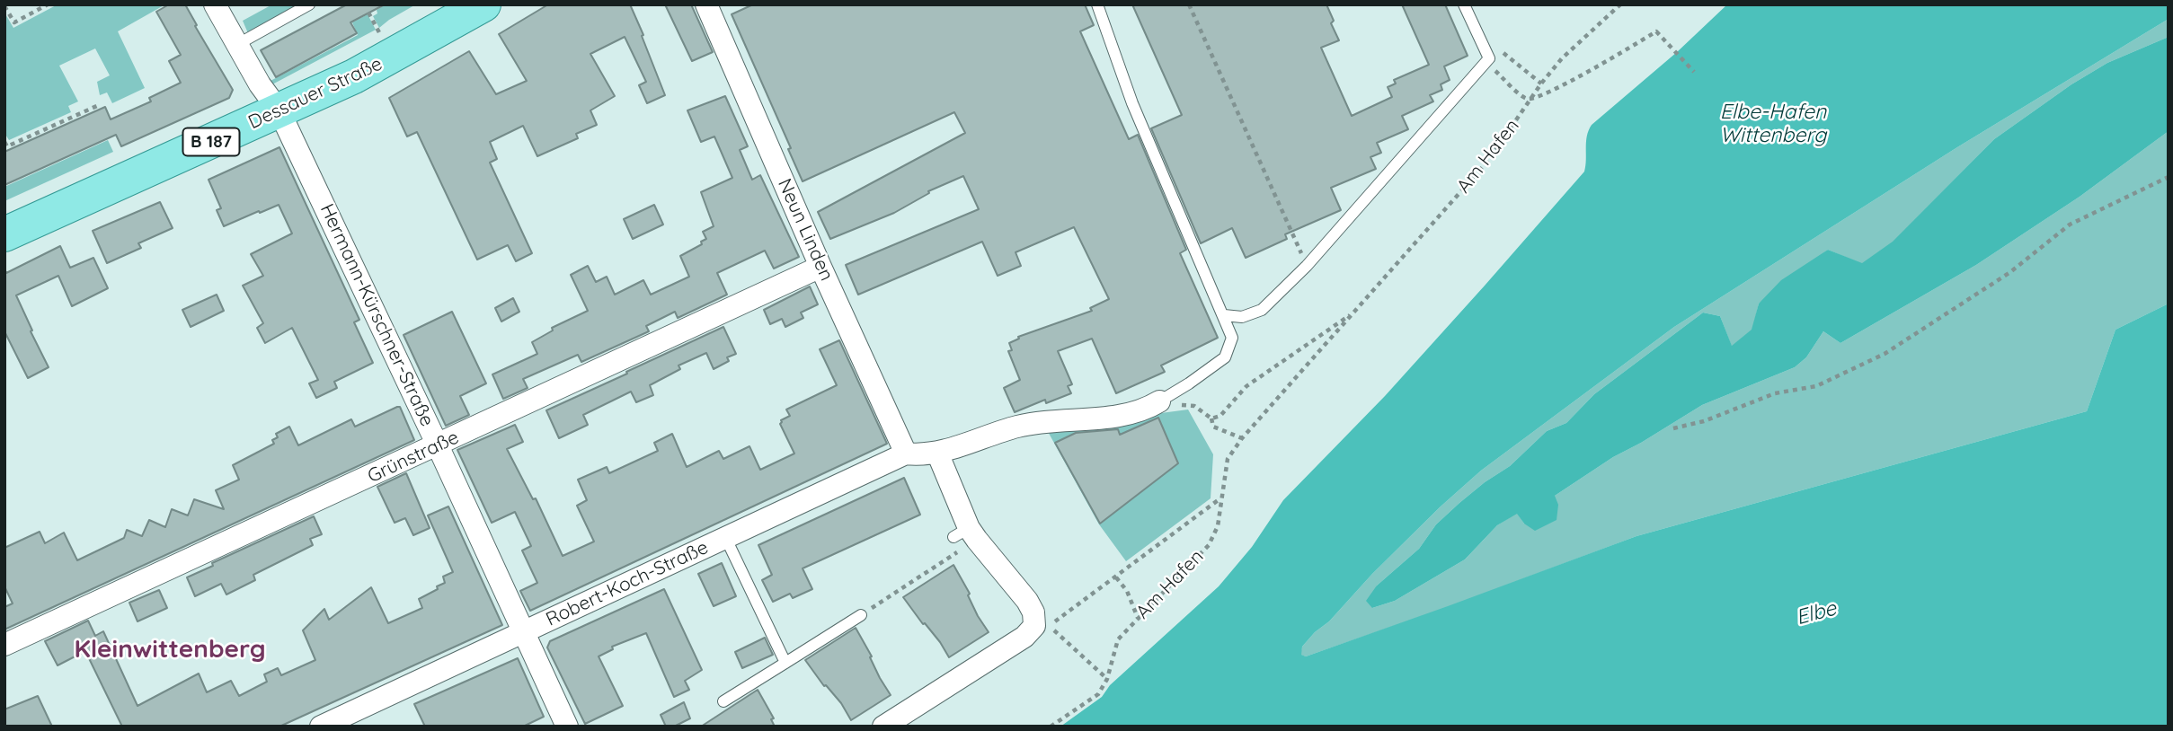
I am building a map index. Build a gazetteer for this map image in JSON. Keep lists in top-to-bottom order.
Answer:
{
  "streets": {
    "main road": ["Dessauer Straße", "B 187"],
    "street": [
      "Neun Linden",
      "Hermann-Kürschner-Straße",
      "Grünstraße",
      "Robert-Koch-Straße"
    ],
    "path": ["Am Hafen"]
  },
  "crossings": [
    ["Dessauer Straße", "Hermann-Kürschner-Straße"],
    ["Neun Linden", "Grünstraße"],
    ["Neun Linden", "Robert-Koch-Straße"],
    ["Hermann-Kürschner-Straße", "Grünstraße"],
    ["Hermann-Kürschner-Straße", "Robert-Koch-Straße"]
  ],
  "districts": ["Kleinwittenberg"],
  "water": ["Elbe-Hafen Wittenberg", "Elbe"]
}
